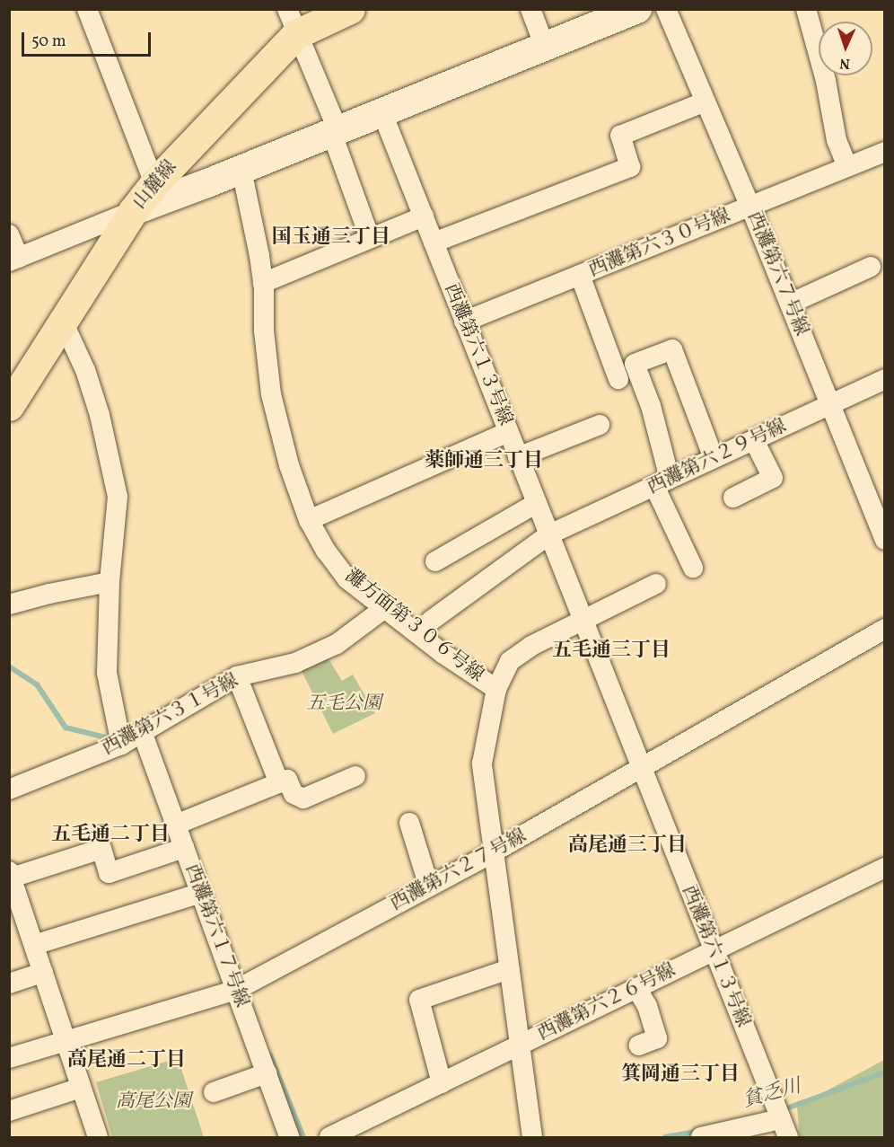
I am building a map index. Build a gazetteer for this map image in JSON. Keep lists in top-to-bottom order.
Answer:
{
  "streets": {
    "main road": ["山麓線"],
    "street": [
      "西灘第六３０号線",
      "西灘第六７号線",
      "西灘第六１３号線",
      "西灘第六２９号線",
      "灘方面第３０６号線",
      "西灘第六３１号線",
      "西灘第六２７号線",
      "西灘第六１７号線",
      "西灘第六２６号線"
    ]
  },
  "crossings": [
    ["西灘第六３０号線", "西灘第六７号線"],
    ["西灘第六３０号線", "西灘第六１３号線"],
    ["西灘第六７号線", "西灘第六２９号線"],
    ["西灘第六１３号線", "西灘第六２９号線"],
    ["西灘第六１３号線", "西灘第六２７号線"],
    ["西灘第六１３号線", "西灘第六２６号線"],
    ["灘方面第３０６号線", "西灘第六３１号線"],
    ["西灘第六３１号線", "西灘第六１７号線"],
    ["西灘第六２７号線", "西灘第六１７号線"]
  ],
  "districts": [
    "国玉通三丁目",
    "薬師通三丁目",
    "五毛通三丁目",
    "五毛通二丁目",
    "高尾通三丁目",
    "高尾通二丁目",
    "箕岡通三丁目"
  ],
  "water": ["貧乏川"],
  "parks": ["五毛公園", "高尾公園"],
  "scale_bar": "50 m",
  "north": "bottom"
}
